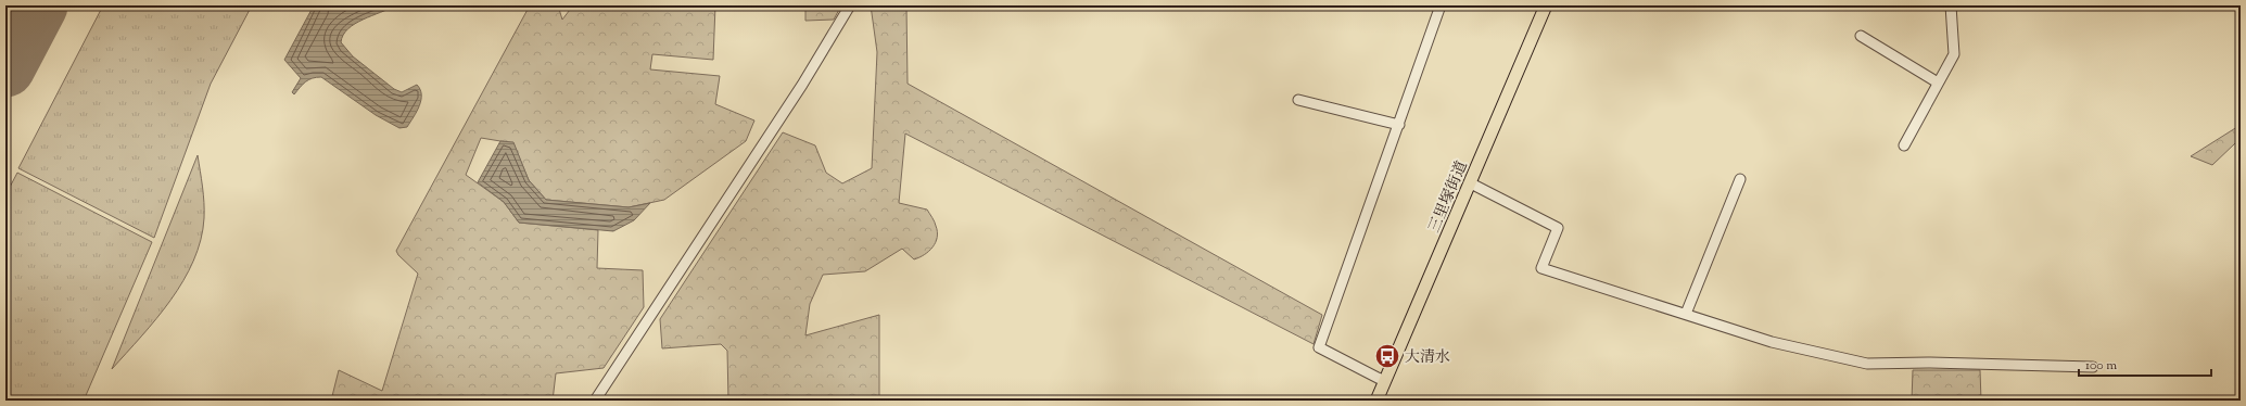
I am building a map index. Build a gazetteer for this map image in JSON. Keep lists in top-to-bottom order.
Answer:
{
  "streets": {
    "main road": ["三里塚街道"]
  },
  "places": {
    "bus stop": ["大清水"]
  },
  "scale_bar": "100 m"
}
